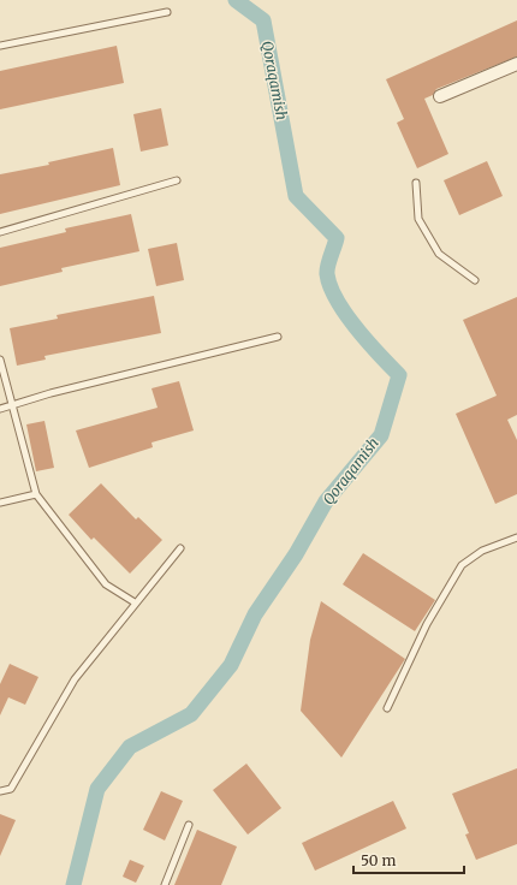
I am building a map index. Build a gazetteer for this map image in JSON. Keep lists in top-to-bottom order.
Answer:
{
  "water": ["Qoraqamish"],
  "scale_bar": "50 m"
}
